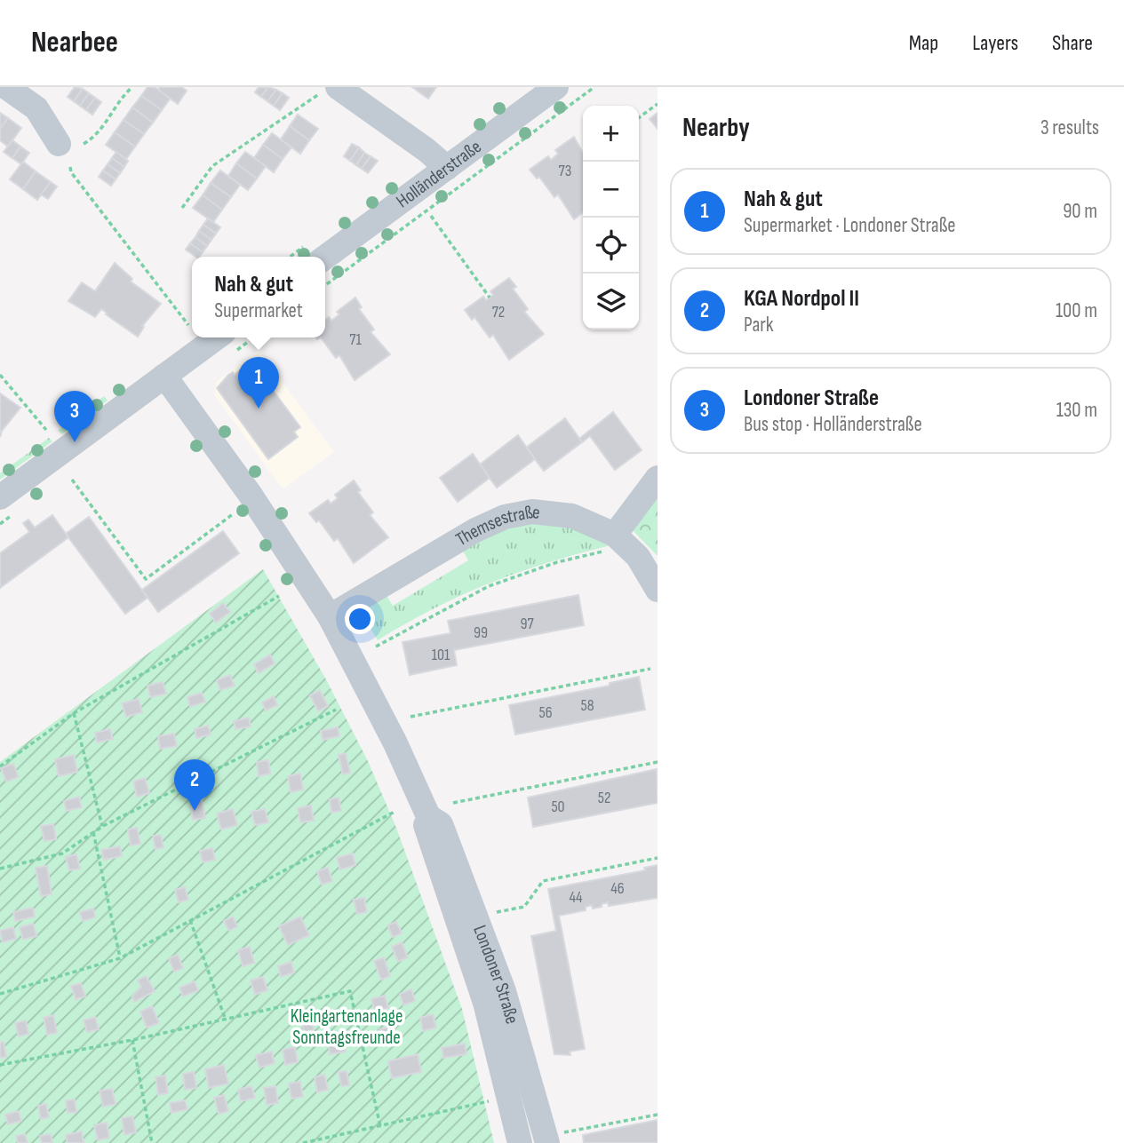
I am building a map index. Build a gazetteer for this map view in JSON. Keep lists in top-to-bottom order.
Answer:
{
  "streets": {
    "street": ["Holländerstraße", "Themsestraße", "Londoner Straße"]
  },
  "crossings": [
    ["Themsestraße", "Londoner Straße"]
  ],
  "parks": ["Kleingartenanlage Sonntagsfreunde"],
  "house_numbers": [
    "73",
    "72",
    "71",
    "97",
    "99",
    "101",
    "58",
    "56",
    "52",
    "50",
    "46",
    "44"
  ],
  "page": {
    "header": "Nearbee",
    "nav": ["Map", "Layers", "Share"],
    "heading": ["Nearby", "3 results"],
    "map_buttons": ["+", "−"],
    "list": [
      {
        "mark": "1",
        "name": "Nah & gut",
        "note": "Supermarket · Londoner Straße",
        "value": "90 m"
      },
      {
        "mark": "2",
        "name": "KGA Nordpol II",
        "note": "Park",
        "value": "100 m"
      },
      {
        "mark": "3",
        "name": "Londoner Straße",
        "note": "Bus stop · Holländerstraße",
        "value": "130 m"
      }
    ],
    "popup": ["Nah & gut", "Supermarket"],
    "pins": ["1", "3", "2"]
  }
}
